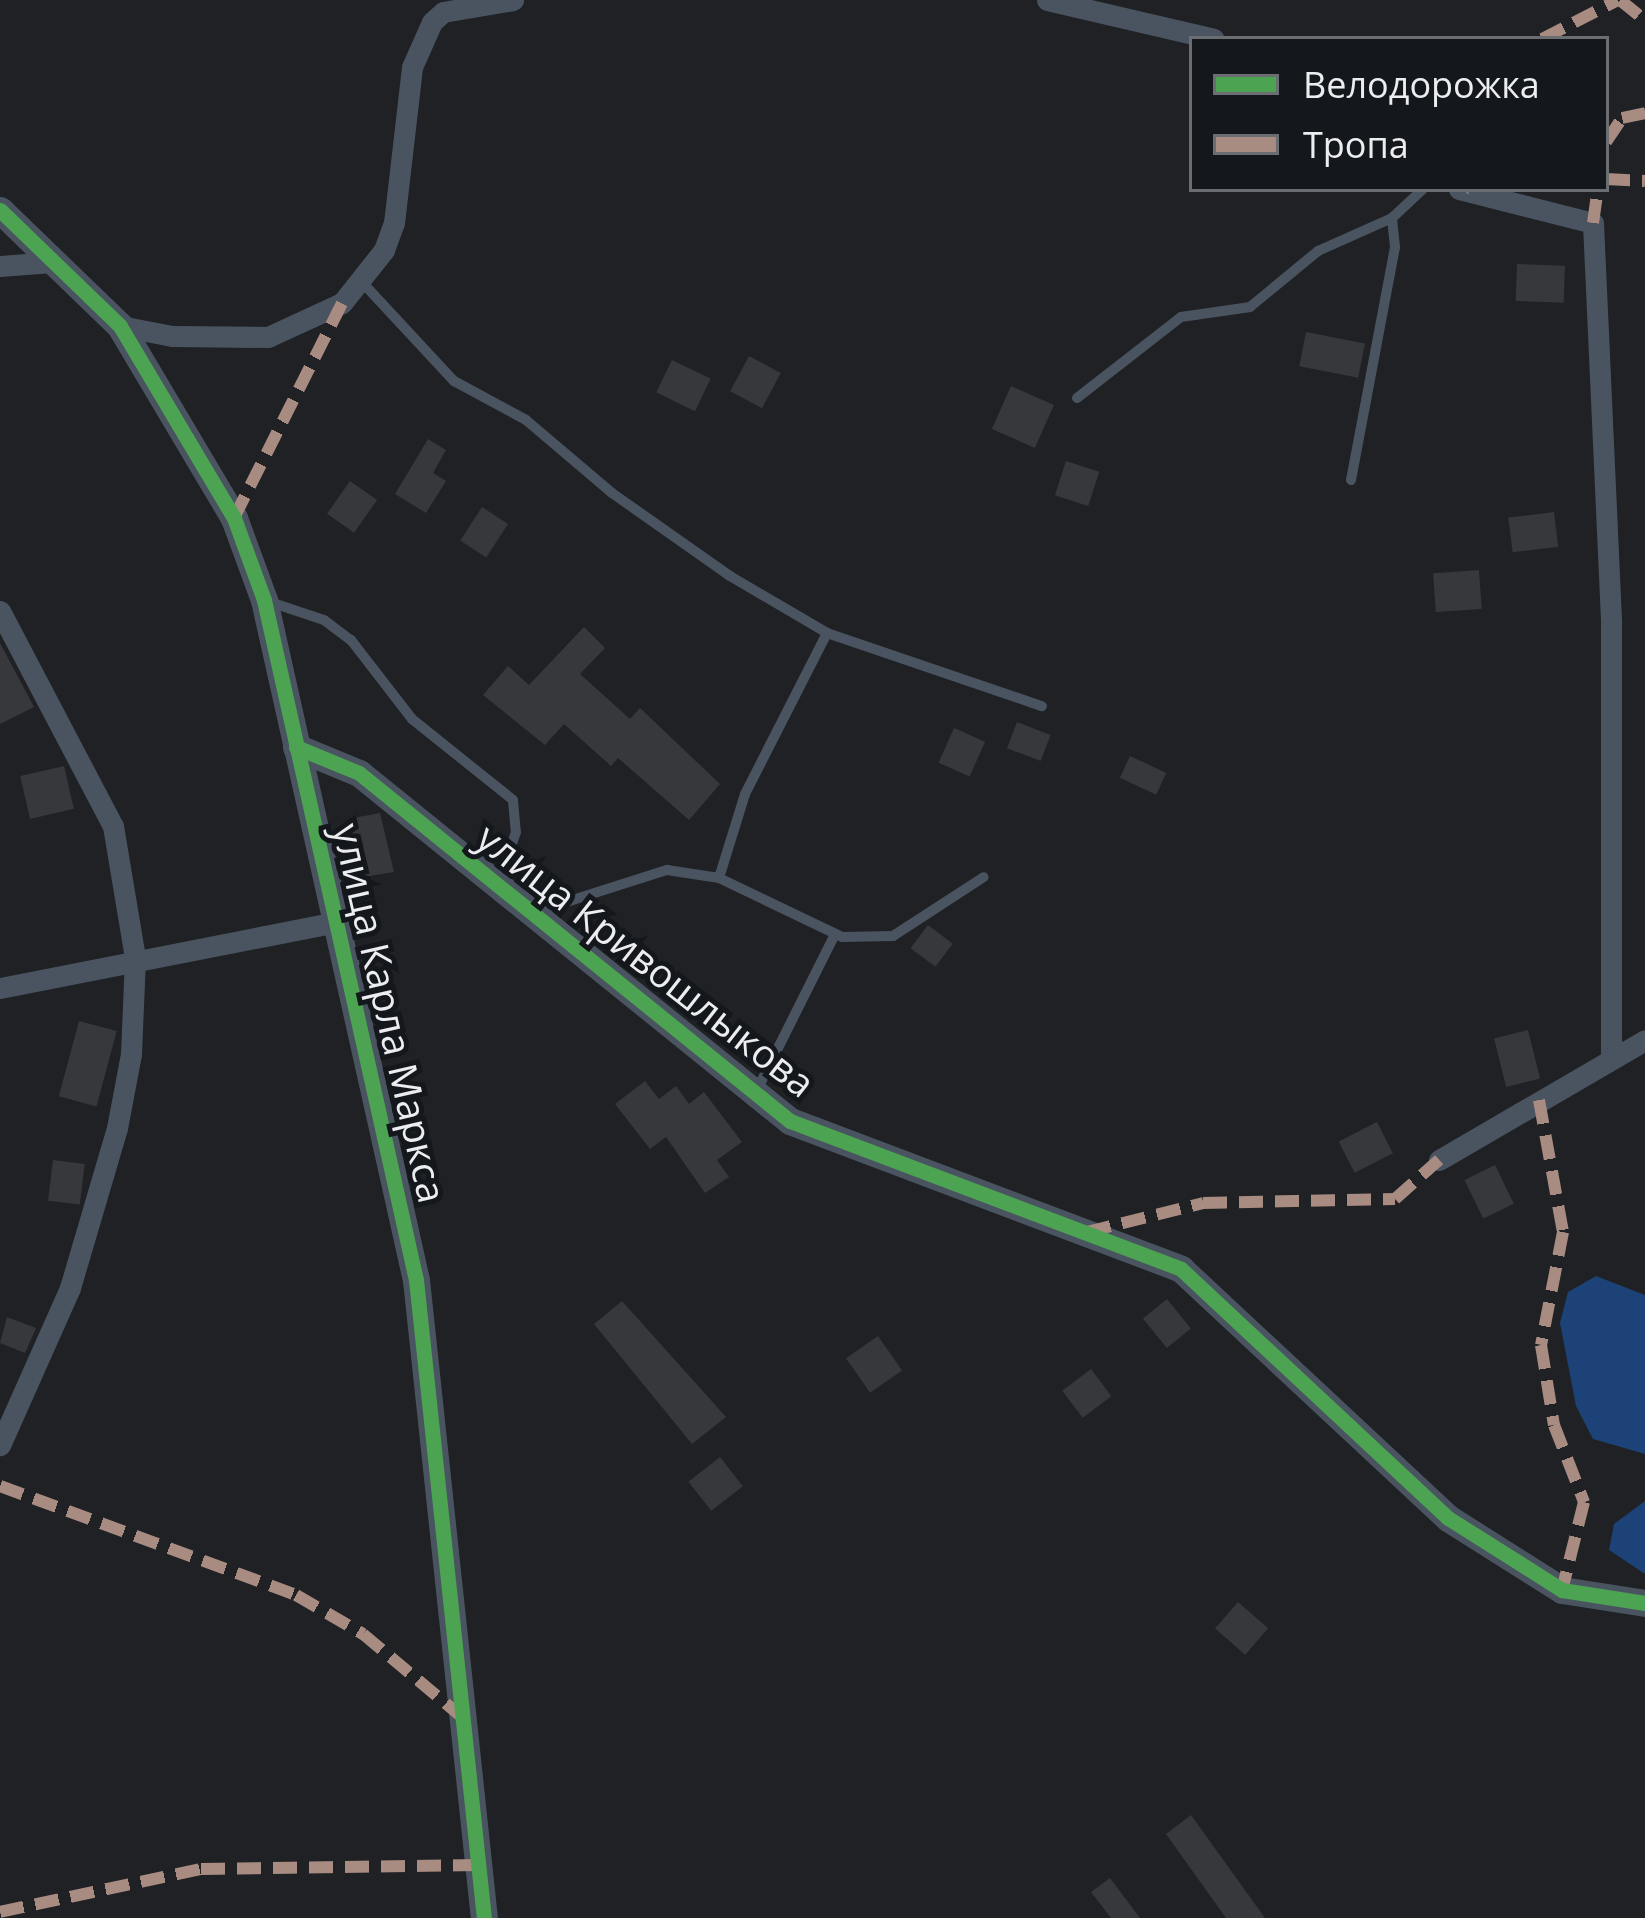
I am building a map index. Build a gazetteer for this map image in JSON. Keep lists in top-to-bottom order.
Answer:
{
  "streets": {
    "street": ["улица Кривошлыкова", "улица Карла Маркса"]
  },
  "crossings": [
    ["улица Кривошлыкова", "улица Карла Маркса"]
  ],
  "legend": ["Велодорожка", "Тропа"]
}
